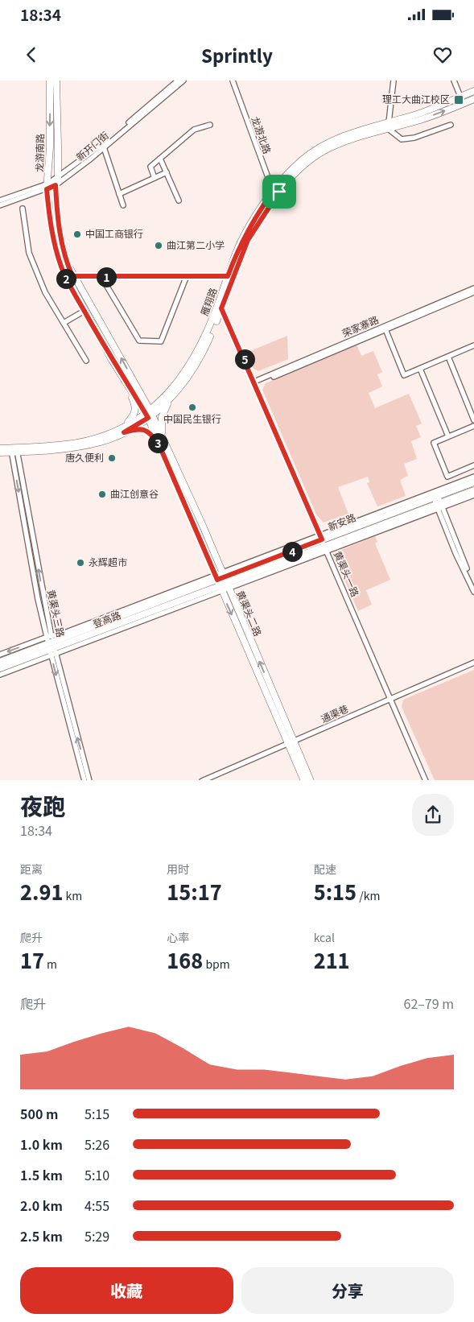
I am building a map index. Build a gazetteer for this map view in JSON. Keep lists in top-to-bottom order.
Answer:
{
  "streets": {
    "main road": [
      "龙游南路",
      "雁翔路",
      "新安路",
      "黄渠头二路",
      "登高路"
    ],
    "street": [
      "龙游北路",
      "新开门街",
      "荣家寨路",
      "黄渠头一路",
      "黄渠头三路",
      "通渠巷"
    ]
  },
  "crossings": [
    ["龙游北路", "雁翔路"],
    ["新开门街", "龙游南路"],
    ["龙游南路", "雁翔路"],
    ["龙游南路", "黄渠头二路"],
    ["雁翔路", "黄渠头一路"],
    ["雁翔路", "黄渠头三路"],
    ["雁翔路", "黄渠头二路"],
    ["荣家寨路", "黄渠头一路"],
    ["新安路", "黄渠头一路"],
    ["新安路", "黄渠头二路"],
    ["新安路", "登高路"],
    ["黄渠头一路", "通渠巷"],
    ["黄渠头三路", "登高路"],
    ["黄渠头二路", "登高路"],
    ["黄渠头二路", "通渠巷"]
  ],
  "places": {
    "transit": ["理工大曲江校区"],
    "other": [
      "中国工商银行",
      "曲江第二小学",
      "中国民生银行",
      "唐久便利",
      "曲江创意谷",
      "永辉超市"
    ]
  },
  "page": {
    "status": "18:34",
    "header": "Sprintly",
    "pins": [
      "1",
      "2",
      "5",
      "3",
      "4"
    ],
    "heading": ["夜跑", "18:34"],
    "stats": [
      ["距离", "2.91 km"],
      ["用时", "15:17"],
      ["配速", "5:15 /km"],
      ["爬升", "17 m"],
      ["心率", "168 bpm"],
      ["kcal", "211"]
    ],
    "chart": ["爬升", "62–79 m"],
    "list": [
      {
        "name": "500 m",
        "note": "5:15"
      },
      {
        "name": "1.0 km",
        "note": "5:26"
      },
      {
        "name": "1.5 km",
        "note": "5:10"
      },
      {
        "name": "2.0 km",
        "note": "4:55"
      },
      {
        "name": "2.5 km",
        "note": "5:29"
      }
    ],
    "buttons": ["收藏", "分享"]
  }
}
